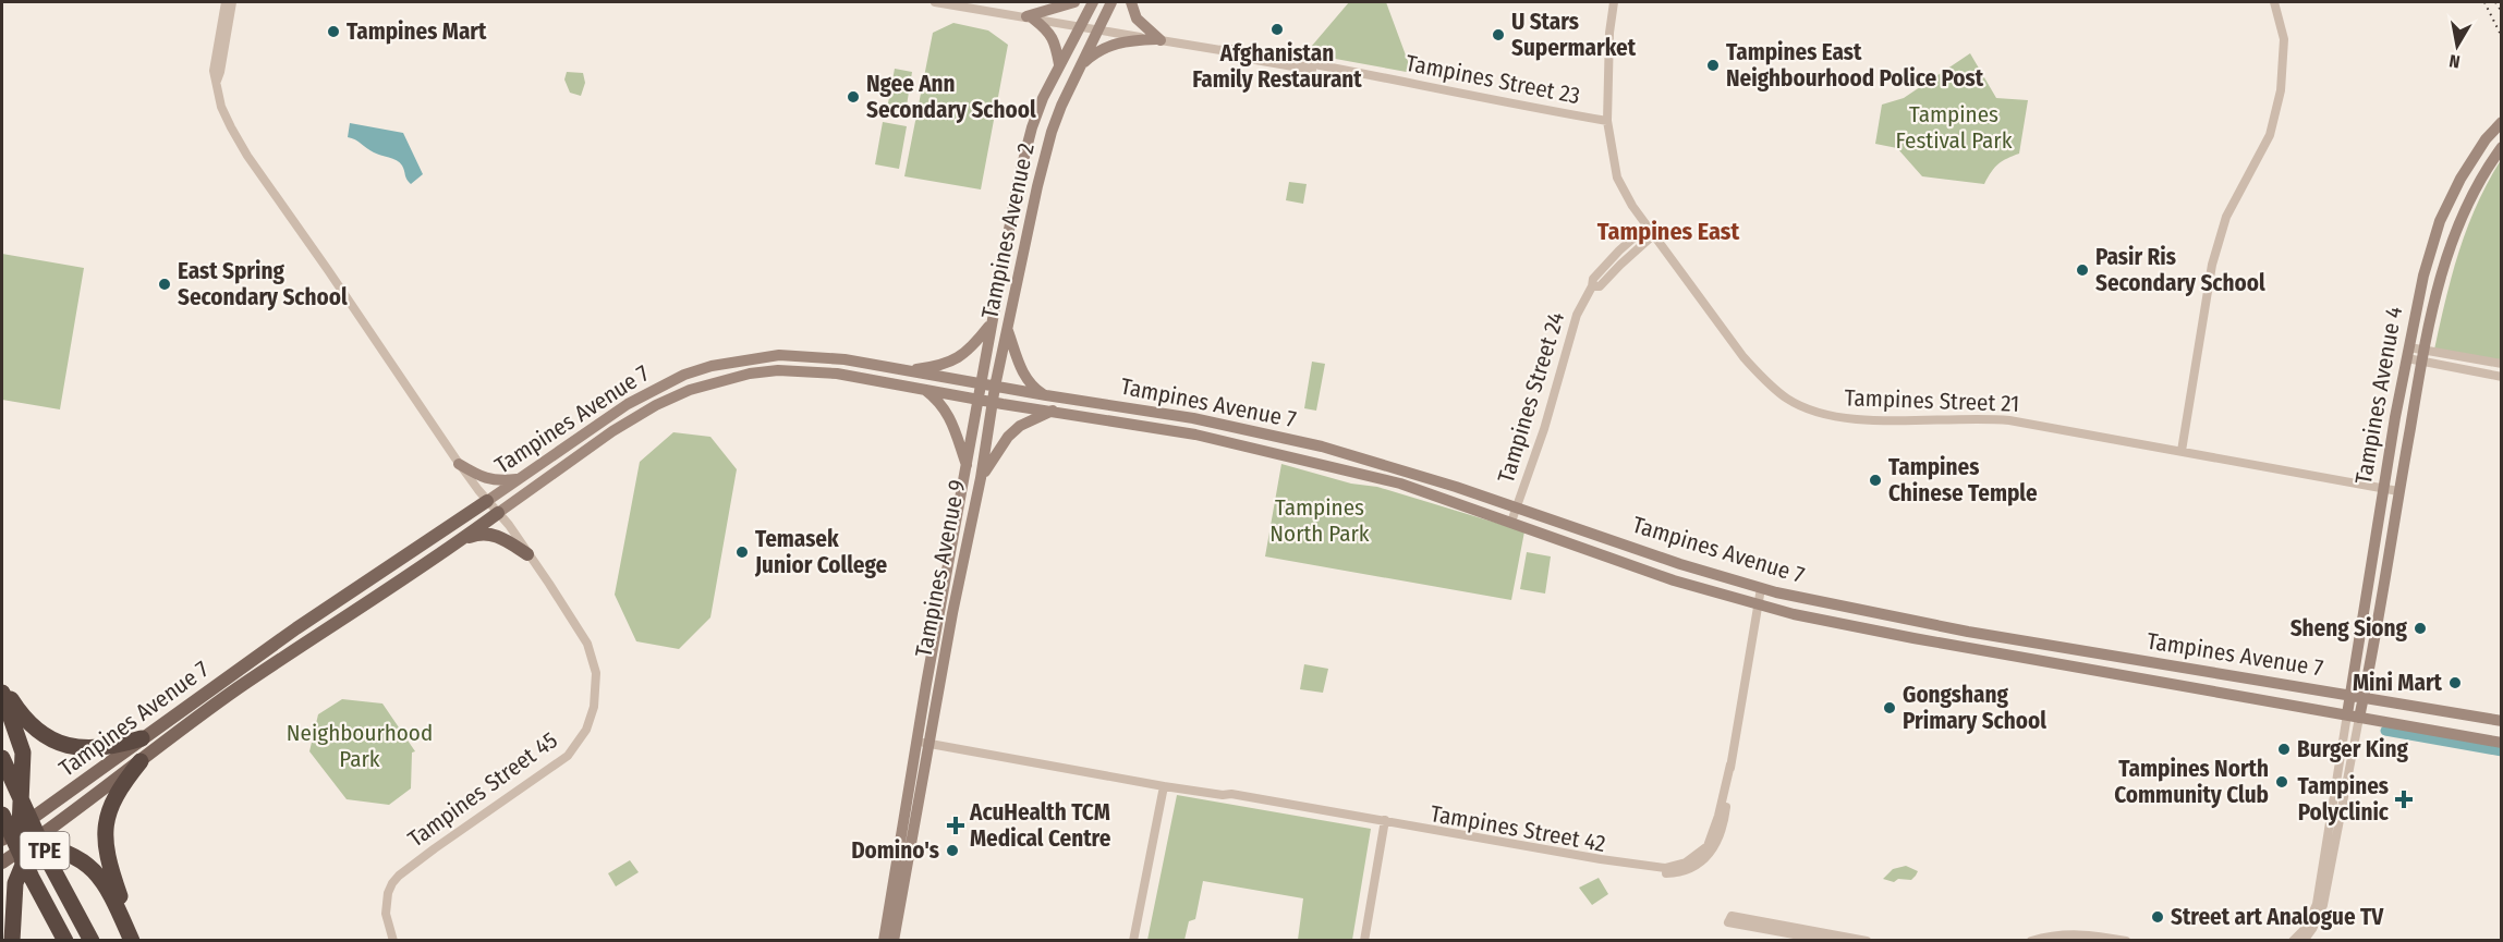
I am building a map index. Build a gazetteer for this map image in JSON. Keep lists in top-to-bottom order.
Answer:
{
  "streets": {
    "highway": ["TPE"],
    "main road": [
      "Tampines Avenue 2",
      "Tampines Avenue 4",
      "Tampines Avenue 7",
      "Tampines Avenue 9"
    ],
    "street": [
      "Tampines Street 23",
      "Tampines Street 24",
      "Tampines Street 21",
      "Tampines Street 45",
      "Tampines Street 42"
    ]
  },
  "crossings": [
    ["Tampines Street 23", "Tampines Avenue 2"],
    ["Tampines Street 23", "Tampines Street 21"],
    ["Tampines Avenue 2", "Tampines Avenue 7"],
    ["Tampines Avenue 2", "Tampines Avenue 9"],
    ["Tampines Avenue 4", "Tampines Street 21"],
    ["Tampines Avenue 4", "Tampines Avenue 7"],
    ["Tampines Street 24", "Tampines Street 21"],
    ["Tampines Street 24", "Tampines Avenue 7"],
    ["Tampines Avenue 7", "Tampines Avenue 9"],
    ["Tampines Avenue 7", "Tampines Street 45"],
    ["Tampines Avenue 7", "Tampines Street 42"],
    ["Tampines Avenue 9", "Tampines Street 42"]
  ],
  "districts": ["Tampines East"],
  "parks": ["Tampines Festival Park", "Tampines North Park", "Neighbourhood Park"],
  "places": {
    "other": [
      "Afghanistan Family Restaurant",
      "Tampines Mart",
      "U Stars Supermarket",
      "Tampines East Neighbourhood Police Post",
      "Ngee Ann Secondary School",
      "Pasir Ris Secondary School",
      "East Spring Secondary School",
      "Tampines Chinese Temple",
      "Temasek Junior College",
      "Sheng Siong",
      "Mini Mart",
      "Gongshang Primary School",
      "Burger King",
      "Tampines North Community Club",
      "Domino's",
      "Street art Analogue TV"
    ],
    "health": ["Tampines Polyclinic", "AcuHealth TCM Medical Centre"]
  },
  "north": "bottom"
}
